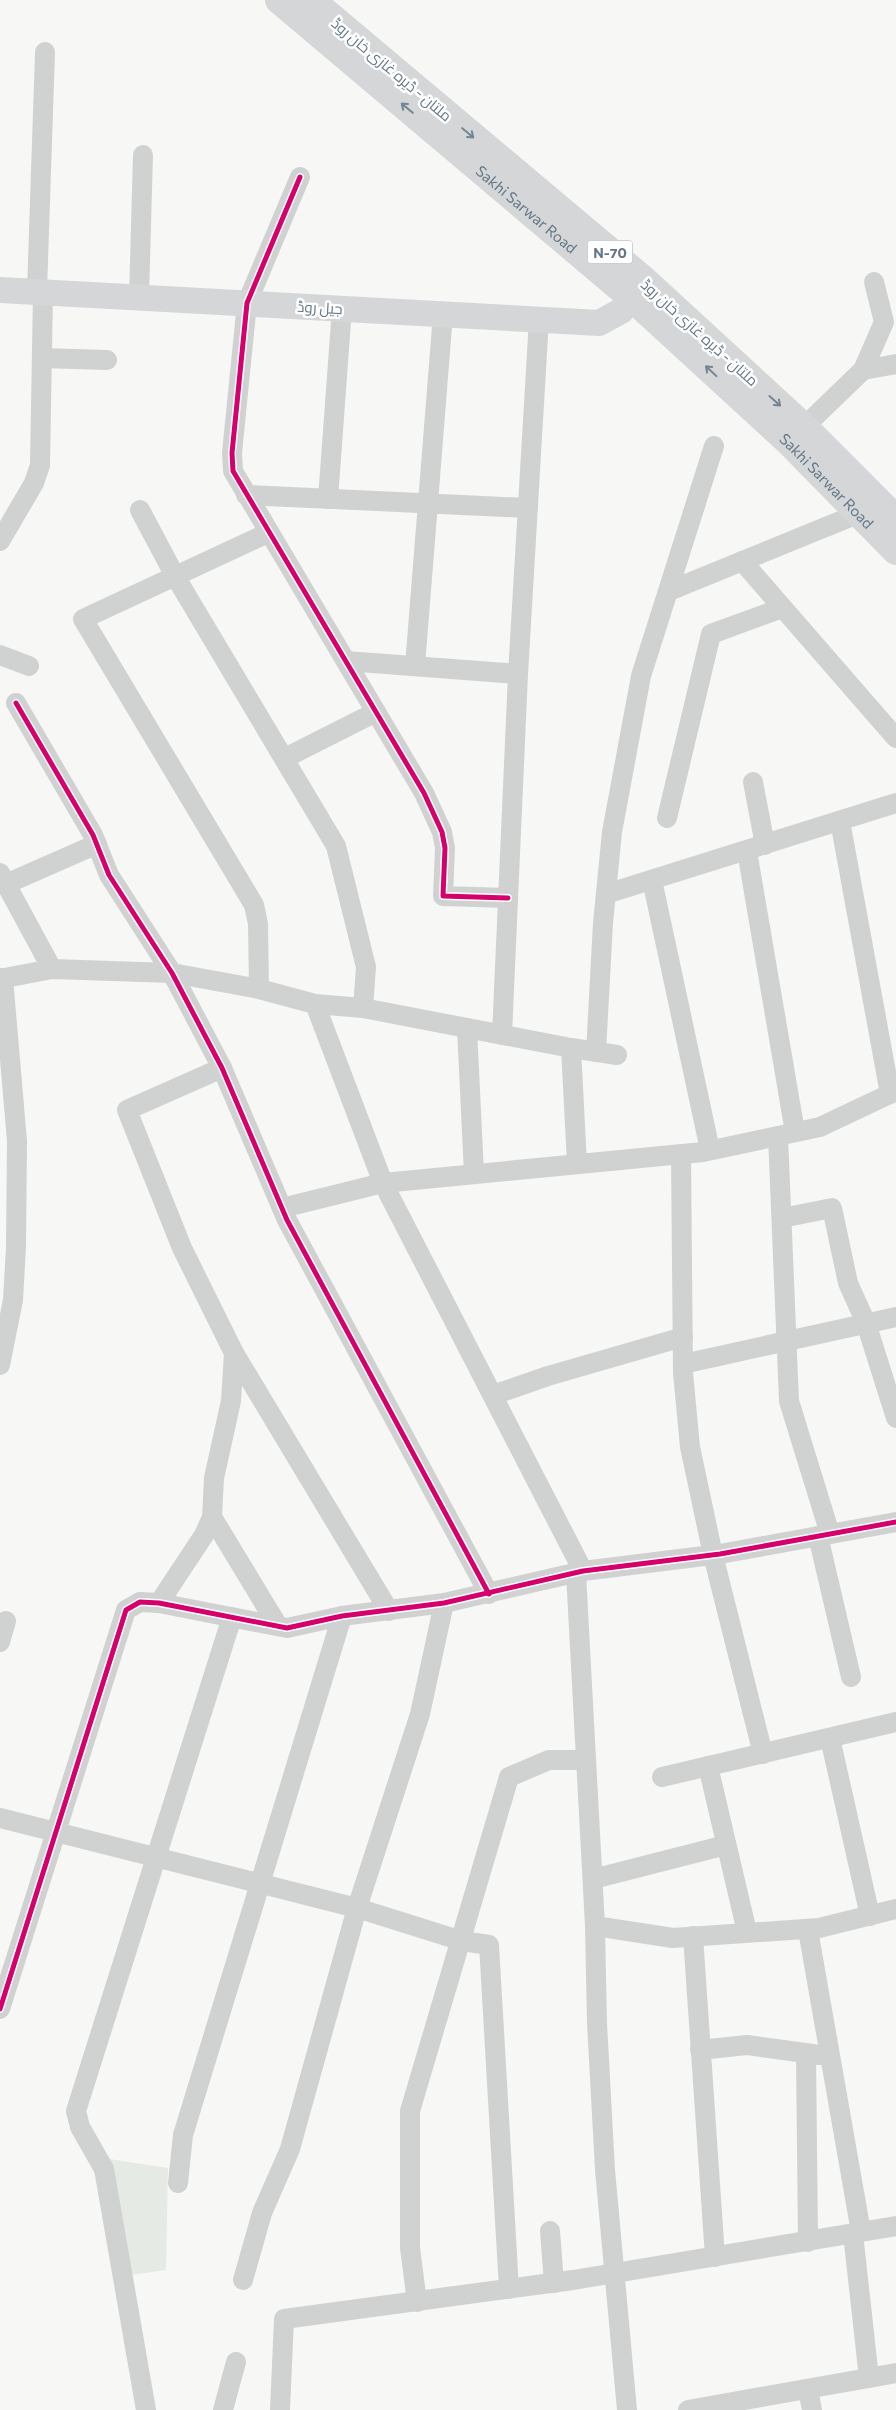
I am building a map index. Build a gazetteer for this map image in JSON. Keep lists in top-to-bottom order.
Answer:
{
  "streets": {
    "highway": ["ملتان - ڈیرہ غازی خان روڈ", "Sakhi Sarwar Road", "N-70"],
    "main road": ["جیل روڈ"]
  },
  "crossings": [
    ["ملتان - ڈیرہ غازی خان روڈ", "Sakhi Sarwar Road"],
    ["Sakhi Sarwar Road", "جیل روڈ"]
  ],
  "one_way": ["ملتان - ڈیرہ غازی خان روڈ", "Sakhi Sarwar Road"]
}
